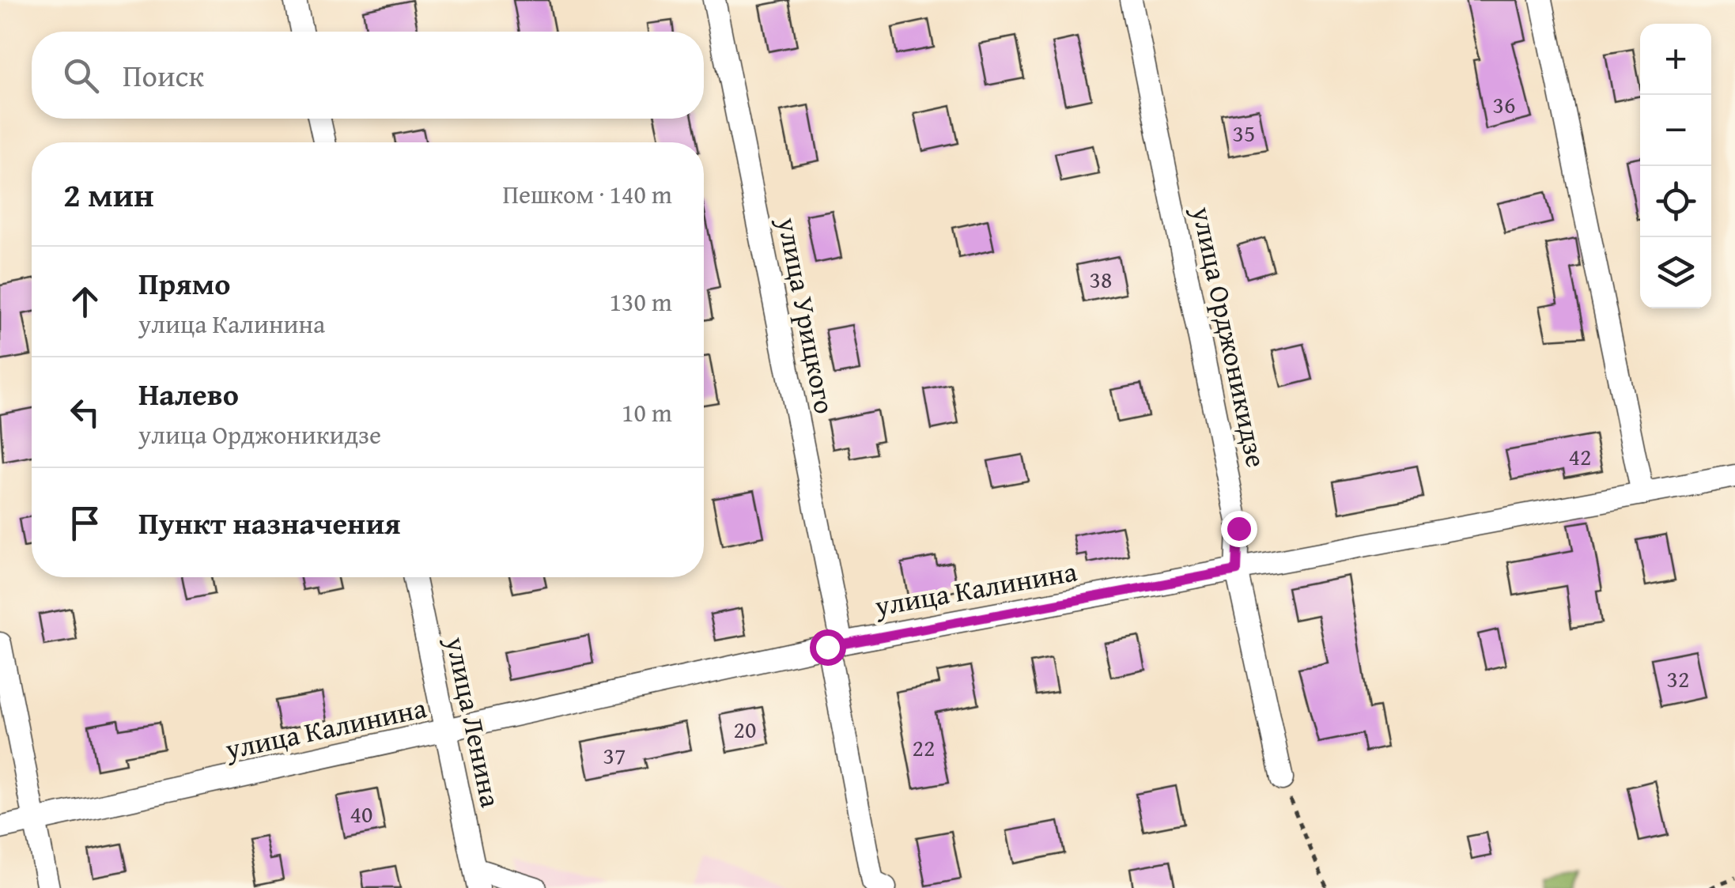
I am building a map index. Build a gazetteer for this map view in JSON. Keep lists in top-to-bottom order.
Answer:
{
  "streets": {
    "street": [
      "улица Урицкого",
      "улица Орджоникидзе",
      "улица Калинина",
      "улица Ленина"
    ]
  },
  "crossings": [
    ["улица Урицкого", "улица Калинина"],
    ["улица Орджоникидзе", "улица Калинина"],
    ["улица Калинина", "улица Ленина"]
  ],
  "house_numbers": [
    "36",
    "35",
    "38",
    "42",
    "32",
    "20",
    "22",
    "37",
    "40"
  ],
  "page": {
    "map_buttons": ["+", "−"],
    "search": "Поиск",
    "heading": ["2 мин", "Пешком · 140 m"],
    "list": [
      ["Прямо", "улица Калинина", "130 m"],
      ["Налево", "улица Орджоникидзе", "10 m"],
      "Пункт назначения"
    ]
  }
}
